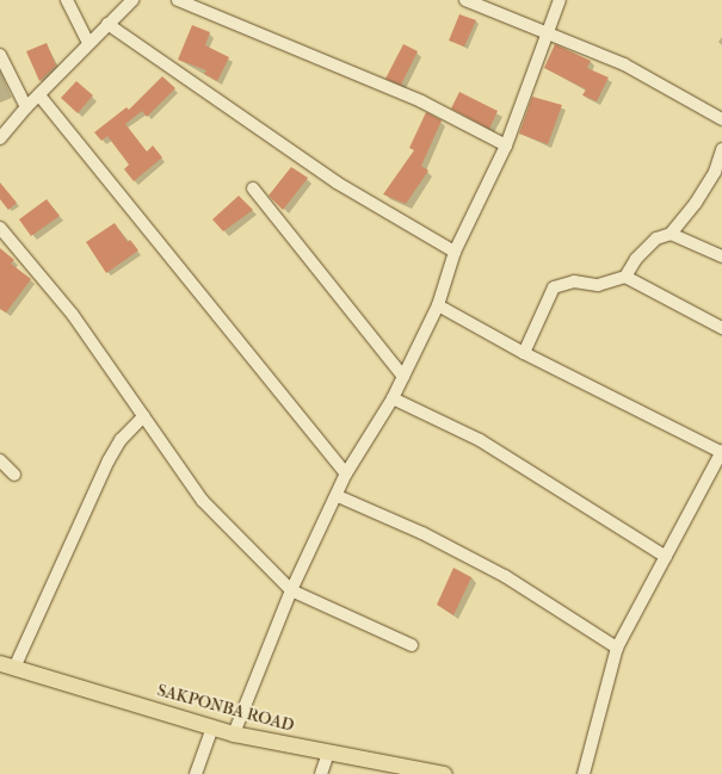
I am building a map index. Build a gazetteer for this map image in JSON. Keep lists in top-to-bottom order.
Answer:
{
  "streets": {
    "main road": ["SAKPONBA ROAD"]
  }
}
